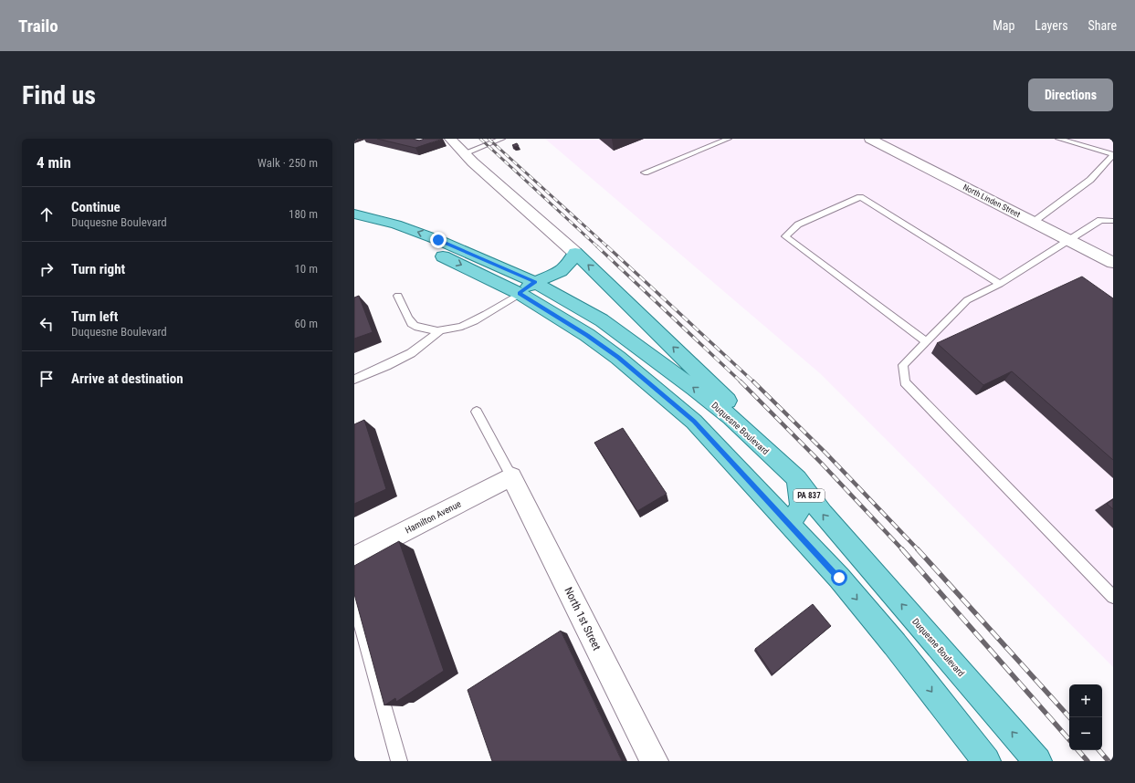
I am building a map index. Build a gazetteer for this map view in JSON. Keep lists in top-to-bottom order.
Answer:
{
  "streets": {
    "main road": ["Duquesne Boulevard", "PA 837"],
    "street": ["North Linden Street", "Hamilton Avenue", "North 1st Street"]
  },
  "crossings": [
    ["Hamilton Avenue", "North 1st Street"]
  ],
  "page": {
    "header": "Trailo",
    "nav": ["Map", "Layers", "Share"],
    "buttons": "Directions",
    "title": "Find us",
    "heading": ["4 min", "Walk · 250 m"],
    "list": [
      ["Continue", "Duquesne Boulevard", "180 m"],
      ["Turn right", "10 m"],
      ["Turn left", "Duquesne Boulevard", "60 m"],
      "Arrive at destination"
    ],
    "map_buttons": ["+", "−"]
  }
}
